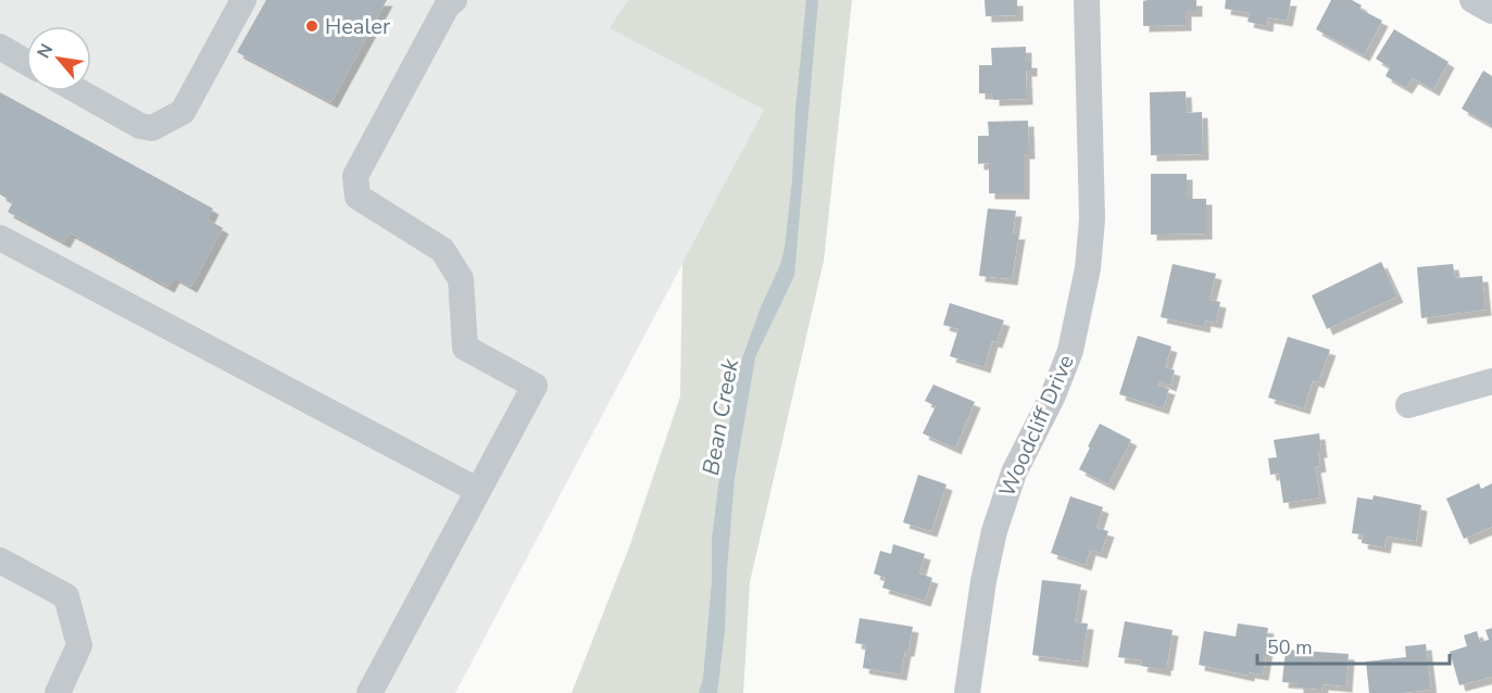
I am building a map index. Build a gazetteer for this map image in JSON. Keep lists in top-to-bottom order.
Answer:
{
  "streets": {
    "street": ["Woodcliff Drive"]
  },
  "water": ["Bean Creek"],
  "places": ["Healer"],
  "scale_bar": "50 m",
  "north": "top left"
}
